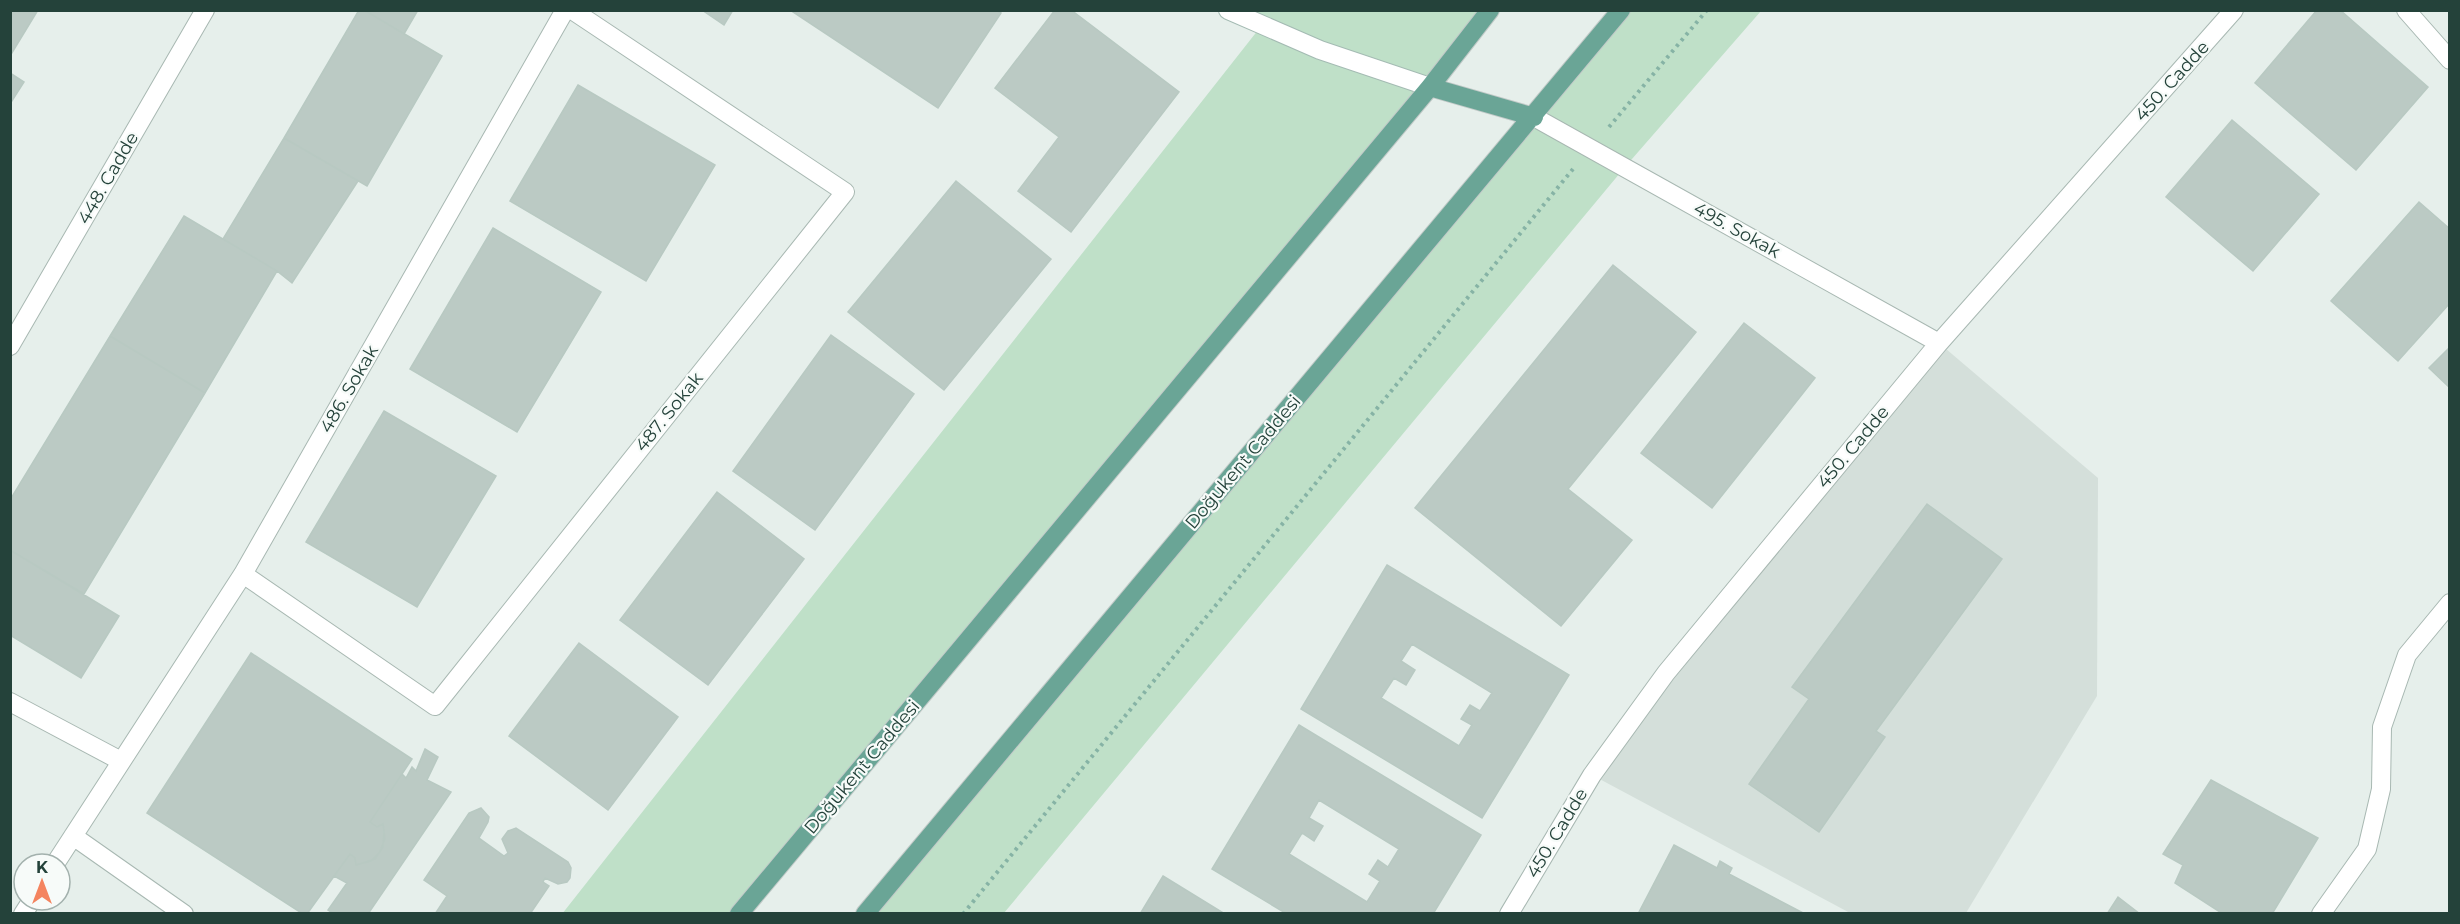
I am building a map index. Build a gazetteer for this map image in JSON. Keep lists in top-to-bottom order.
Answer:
{
  "streets": {
    "main road": ["Doğukent Caddesi"],
    "street": [
      "450. Cadde",
      "448. Cadde",
      "495. Sokak",
      "486. Sokak",
      "487. Sokak"
    ]
  },
  "crossings": [
    ["450. Cadde", "495. Sokak"],
    ["495. Sokak", "Doğukent Caddesi"],
    ["486. Sokak", "487. Sokak"]
  ],
  "north": "top"
}
